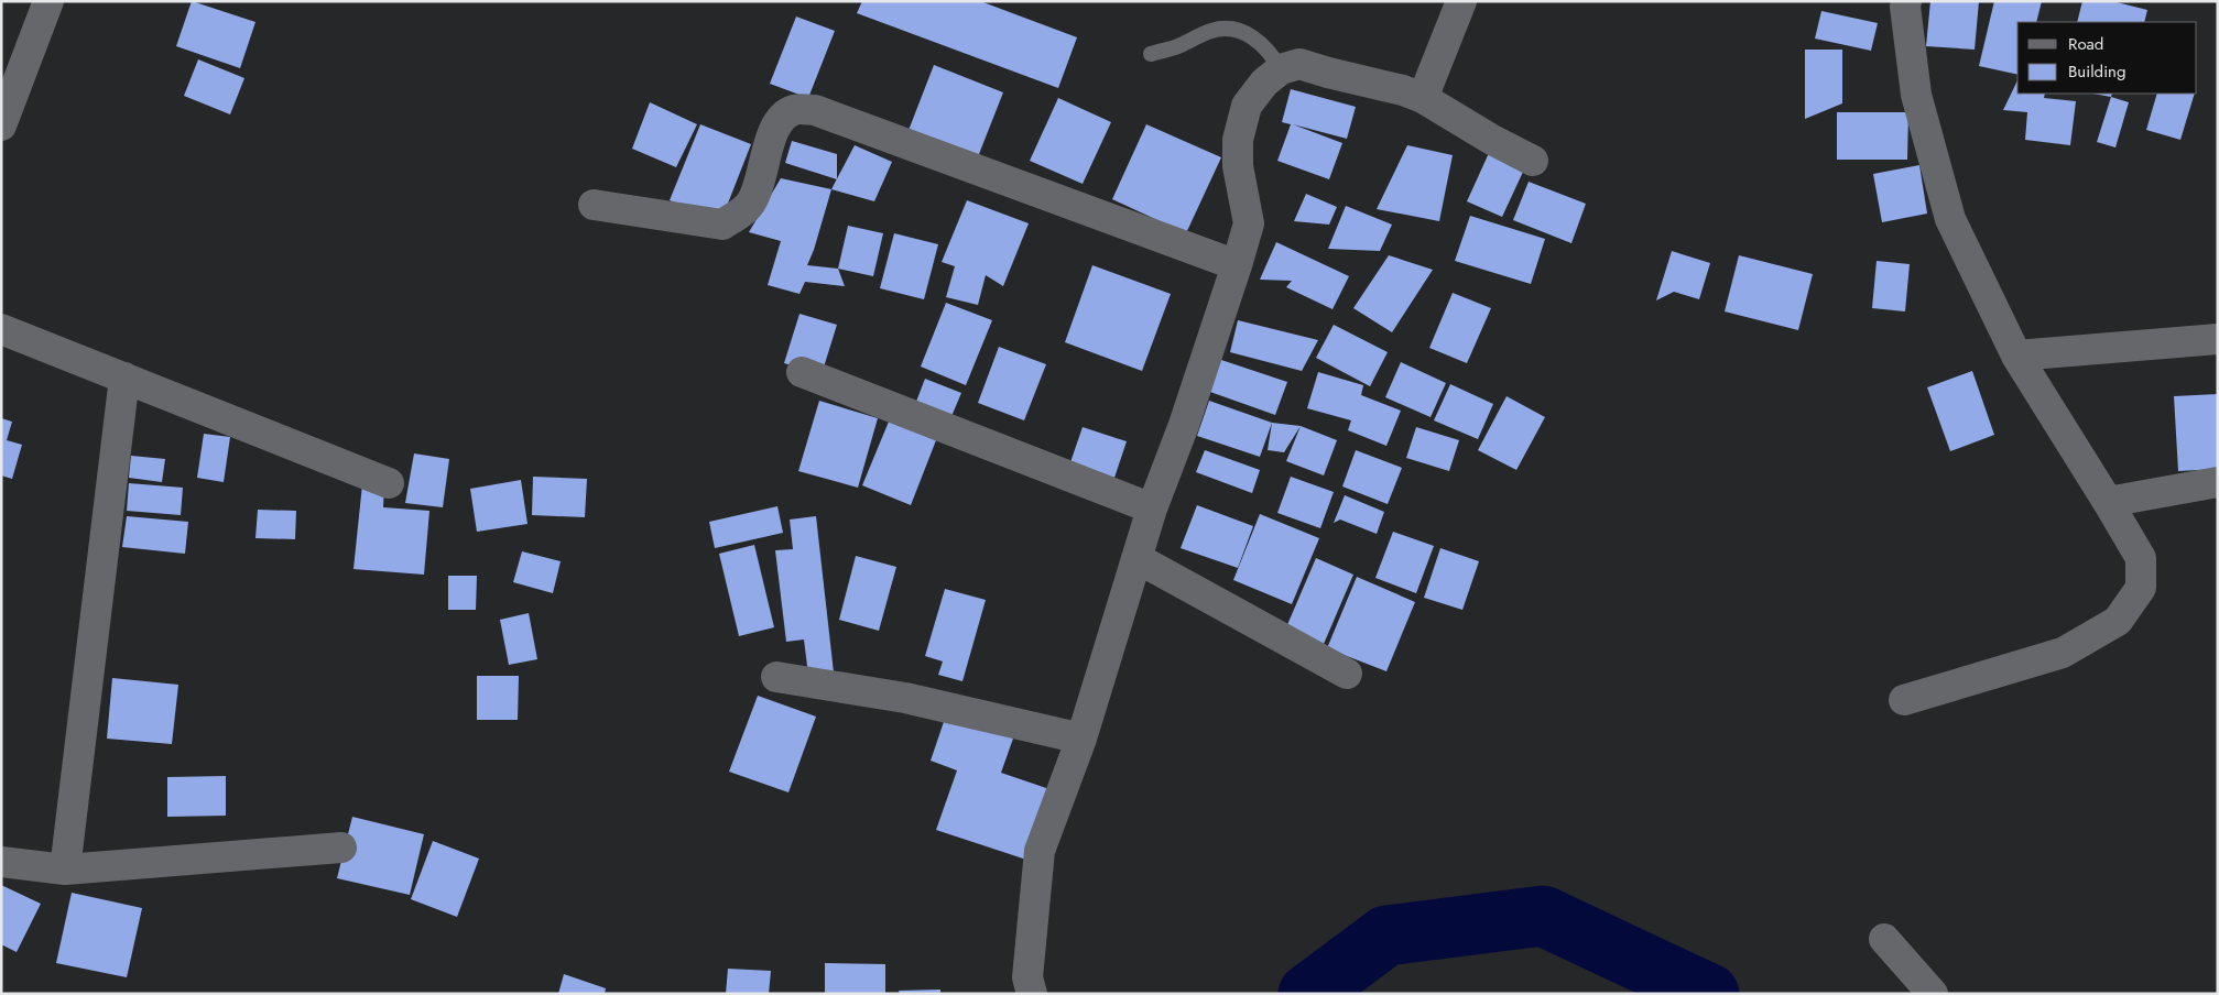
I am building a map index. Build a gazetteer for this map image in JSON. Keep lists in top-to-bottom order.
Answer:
{
  "legend": ["Road", "Building"]
}
